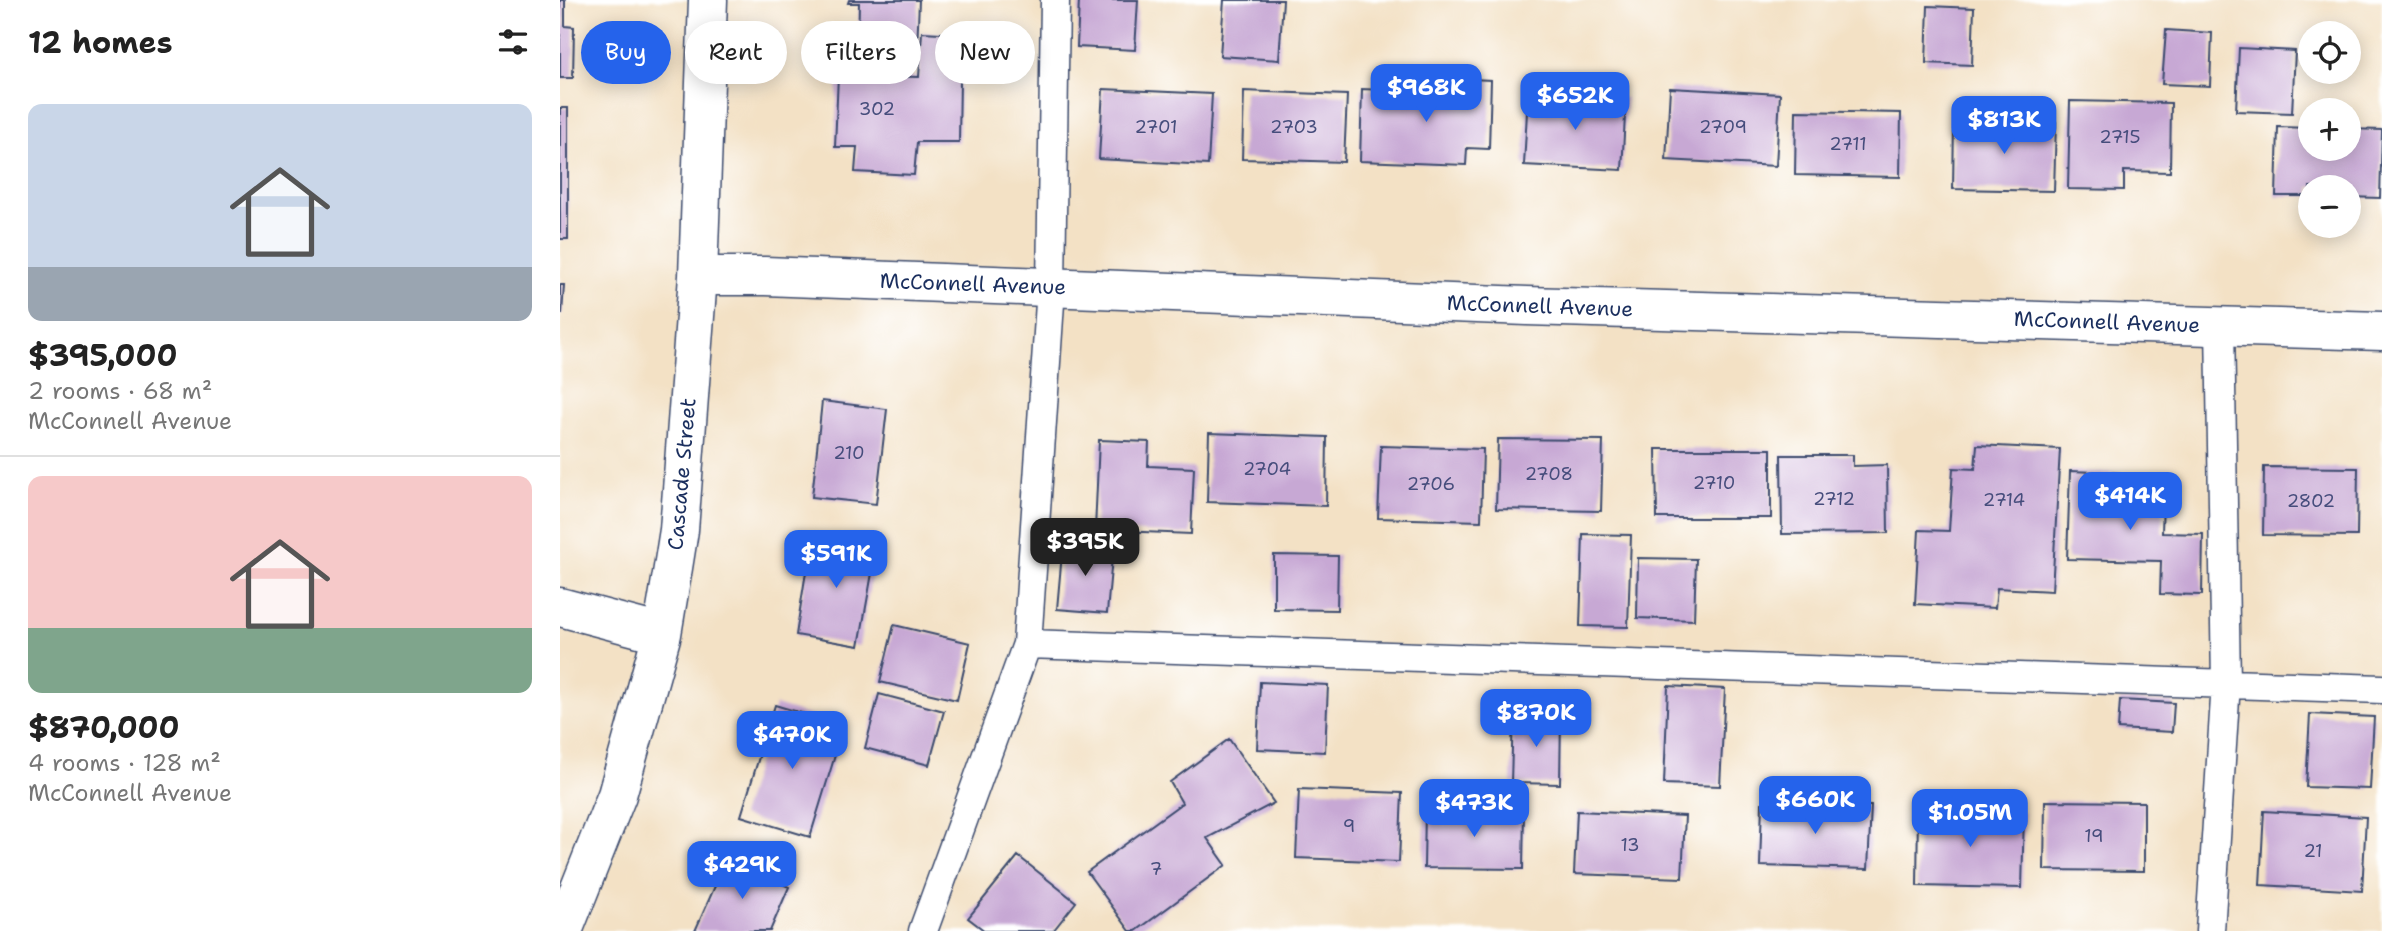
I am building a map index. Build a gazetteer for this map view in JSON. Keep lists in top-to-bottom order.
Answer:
{
  "streets": {
    "street": ["McConnell Avenue", "Cascade Street"]
  },
  "crossings": [
    ["McConnell Avenue", "Cascade Street"]
  ],
  "house_numbers": [
    "302",
    "2701",
    "2703",
    "2709",
    "2715",
    "2711",
    "210",
    "2704",
    "2708",
    "2710",
    "2706",
    "2712",
    "2714",
    "2802",
    "9",
    "19",
    "13",
    "21",
    "7"
  ],
  "page": {
    "heading": "12 homes",
    "map_buttons": ["+", "−"],
    "chip": [
      "Buy",
      "Rent",
      "Filters",
      "New"
    ],
    "price": [
      "$968K",
      "$652K",
      "$813K",
      "$414K",
      "$395K",
      "$591K",
      "$870K",
      "$470K",
      "$660K",
      "$473K",
      "$1.05M",
      "$429K"
    ],
    "list": [
      {
        "name": "$395,000",
        "note": "2 rooms · 68 m² · McConnell Avenue"
      },
      {
        "name": "$870,000",
        "note": "4 rooms · 128 m² · McConnell Avenue"
      }
    ]
  }
}
